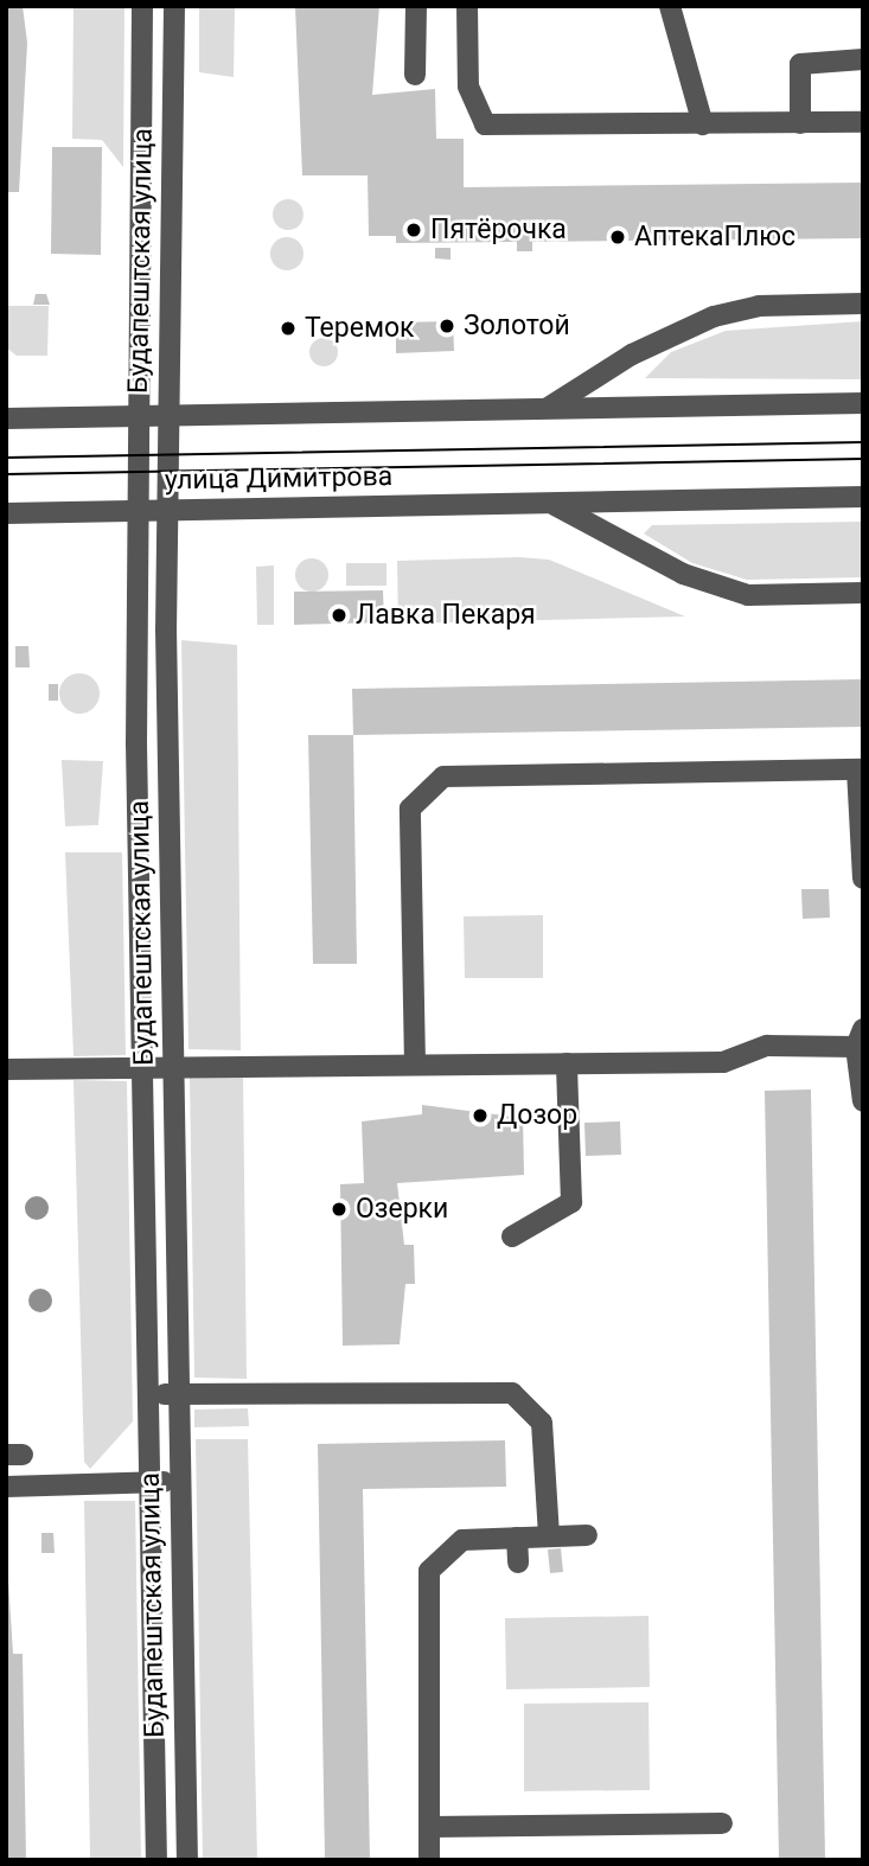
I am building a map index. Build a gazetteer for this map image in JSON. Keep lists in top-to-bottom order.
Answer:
{
  "streets": {
    "street": ["Будапештская улица", "улица Димитрова"]
  },
  "crossings": [
    ["Будапештская улица", "улица Димитрова"]
  ],
  "places": [
    "Пятёрочка",
    "АптекаПлюс",
    "Золотой",
    "Теремок",
    "Лавка Пекаря",
    "Дозор",
    "Озерки"
  ]
}
